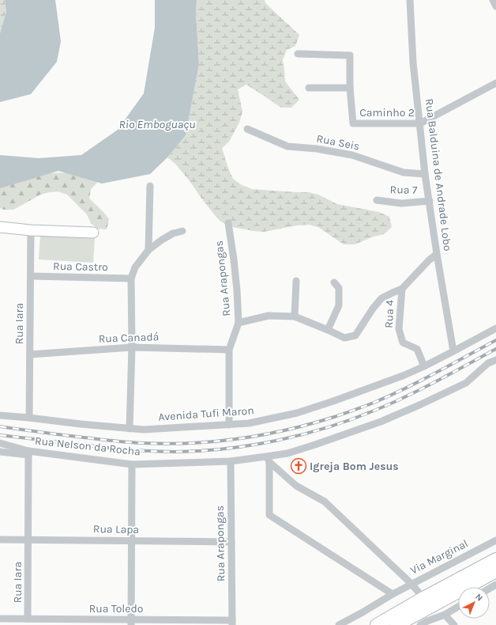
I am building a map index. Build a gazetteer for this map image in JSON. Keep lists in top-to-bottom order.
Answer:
{
  "streets": {
    "street": [
      "Caminho 2",
      "Rua Seis",
      "Rua Balduina de Andrade Lobo",
      "Rua 7",
      "Rua Castro",
      "Rua Arapongas",
      "Rua 4",
      "Rua Iara",
      "Rua Canadá",
      "Avenida Tufi Maron",
      "Rua Nelson da Rocha",
      "Rua Lapa",
      "Via Marginal",
      "Rua Toledo"
    ]
  },
  "crossings": [
    ["Caminho 2", "Rua Balduina de Andrade Lobo"],
    ["Rua Seis", "Rua Balduina de Andrade Lobo"],
    ["Rua Balduina de Andrade Lobo", "Rua 7"],
    ["Rua Balduina de Andrade Lobo", "Avenida Tufi Maron"],
    ["Rua Castro", "Rua Iara"],
    ["Rua Arapongas", "Rua Canadá"],
    ["Rua Arapongas", "Avenida Tufi Maron"],
    ["Rua Arapongas", "Rua Nelson da Rocha"],
    ["Rua Arapongas", "Rua Lapa"],
    ["Rua Arapongas", "Rua Toledo"],
    ["Rua 4", "Avenida Tufi Maron"],
    ["Rua Iara", "Rua Canadá"],
    ["Rua Iara", "Avenida Tufi Maron"],
    ["Rua Iara", "Rua Nelson da Rocha"],
    ["Rua Iara", "Rua Lapa"],
    ["Rua Iara", "Rua Toledo"]
  ],
  "water": ["Rio Emboguaçu"],
  "places": {
    "church": ["Igreja Bom Jesus"]
  },
  "north": "top right"
}
